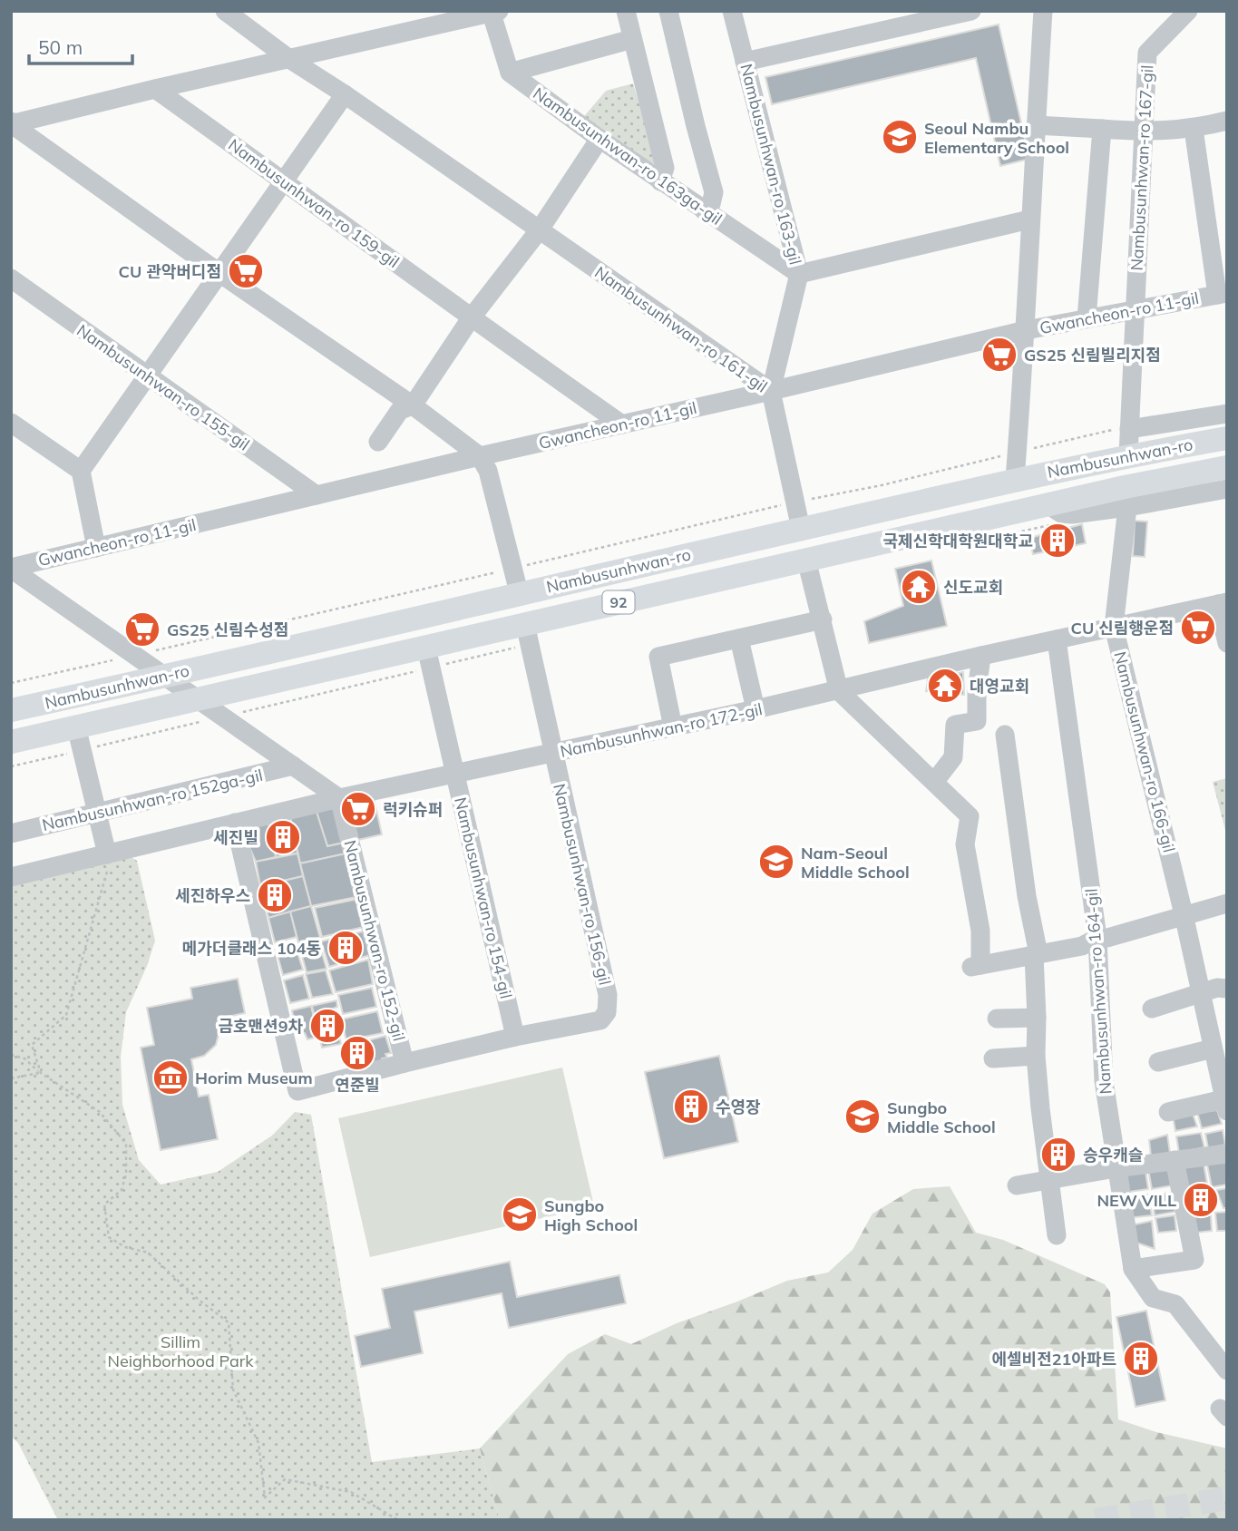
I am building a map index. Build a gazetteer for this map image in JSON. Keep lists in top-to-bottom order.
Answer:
{
  "streets": {
    "main road": ["Nambusunhwan-ro", "92"],
    "street": [
      "Nambusunhwan-ro 163ga-gil",
      "Nambusunhwan-ro 163-gil",
      "Nambusunhwan-ro 167-gil",
      "Nambusunhwan-ro 159-gil",
      "Gwancheon-ro 11-gil",
      "Nambusunhwan-ro 161-gil",
      "Nambusunhwan-ro 155-gil",
      "Nambusunhwan-ro 172-gil",
      "Nambusunhwan-ro 166-gil",
      "Nambusunhwan-ro 152ga-gil",
      "Nambusunhwan-ro 156-gil",
      "Nambusunhwan-ro 154-gil",
      "Nambusunhwan-ro 152-gil",
      "Nambusunhwan-ro 164-gil"
    ]
  },
  "crossings": [
    ["Nambusunhwan-ro 163ga-gil", "Nambusunhwan-ro 163-gil"],
    ["Nambusunhwan-ro 163-gil", "Gwancheon-ro 11-gil"],
    ["Nambusunhwan-ro 163-gil", "Nambusunhwan-ro 161-gil"],
    ["Nambusunhwan-ro 167-gil", "Gwancheon-ro 11-gil"],
    ["Nambusunhwan-ro 167-gil", "Nambusunhwan-ro"],
    ["Nambusunhwan-ro 159-gil", "Gwancheon-ro 11-gil"],
    ["Gwancheon-ro 11-gil", "Nambusunhwan-ro 161-gil"],
    ["Gwancheon-ro 11-gil", "Nambusunhwan-ro 155-gil"],
    ["Nambusunhwan-ro 161-gil", "Nambusunhwan-ro"],
    ["Nambusunhwan-ro", "Nambusunhwan-ro 156-gil"],
    ["Nambusunhwan-ro", "Nambusunhwan-ro 154-gil"],
    ["Nambusunhwan-ro 172-gil", "Nambusunhwan-ro 166-gil"],
    ["Nambusunhwan-ro 172-gil", "Nambusunhwan-ro 156-gil"],
    ["Nambusunhwan-ro 172-gil", "Nambusunhwan-ro 154-gil"],
    ["Nambusunhwan-ro 172-gil", "Nambusunhwan-ro 152-gil"],
    ["Nambusunhwan-ro 172-gil", "Nambusunhwan-ro 164-gil"],
    ["Nambusunhwan-ro 156-gil", "Nambusunhwan-ro 154-gil"]
  ],
  "parks": ["Sillim Neighborhood Park"],
  "places": {
    "school or university": [
      "Seoul Nambu Elementary School",
      "Nam-Seoul Middle School",
      "Sungbo Middle School",
      "Sungbo High School"
    ],
    "supermarket": [
      "CU 관악버디점",
      "GS25 신림빌리지점",
      "CU 신림행운점",
      "GS25 신림수성점",
      "럭키슈퍼"
    ],
    "building": [
      "국제신학대학원대학교",
      "세진빌",
      "세진하우스",
      "메가더클래스 104동",
      "금호맨션9차",
      "연준빌",
      "수영장",
      "승우캐슬",
      "NEW VILL",
      "에셀비전21아파트"
    ],
    "temple": ["신도교회", "대영교회"],
    "museum": ["Horim Museum"]
  },
  "scale_bar": "50 m"
}
